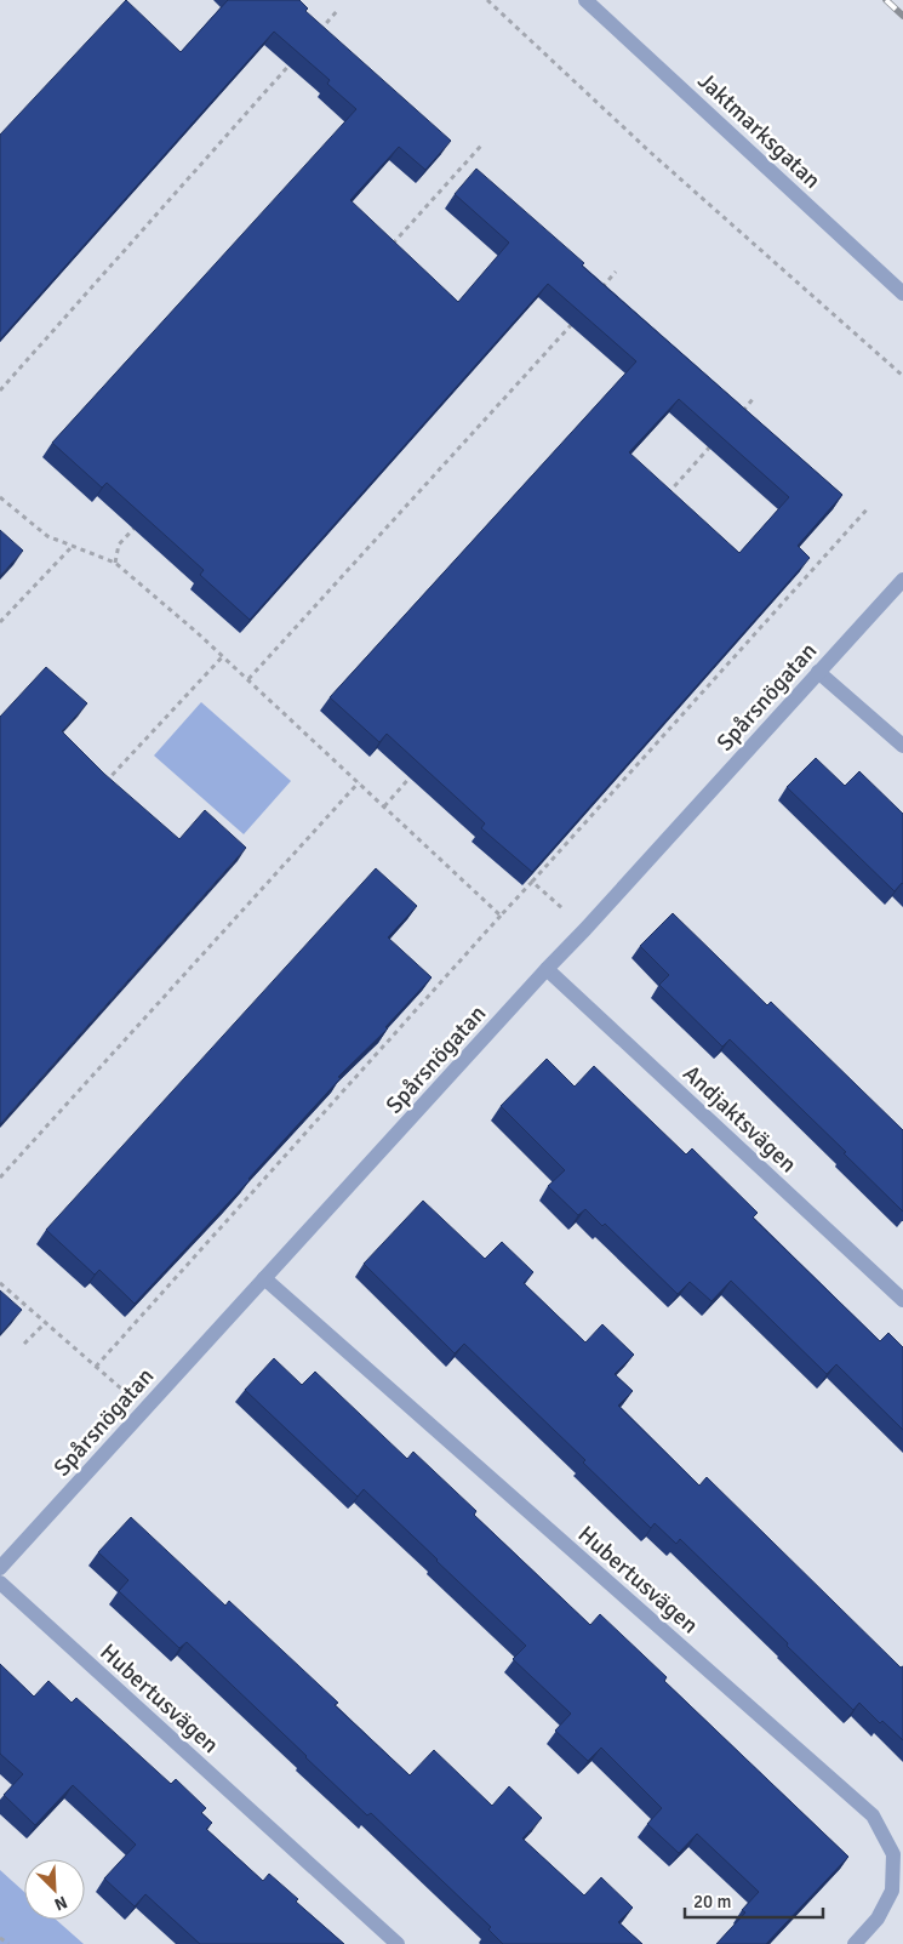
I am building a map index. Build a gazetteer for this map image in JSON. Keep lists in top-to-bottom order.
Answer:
{
  "streets": {
    "street": [
      "Jaktmarksgatan",
      "Spårsnögatan",
      "Andjaktsvägen",
      "Hubertusvägen"
    ]
  },
  "crossings": [
    ["Spårsnögatan", "Andjaktsvägen"],
    ["Spårsnögatan", "Hubertusvägen"]
  ],
  "scale_bar": "20 m",
  "north": "bottom right"
}
